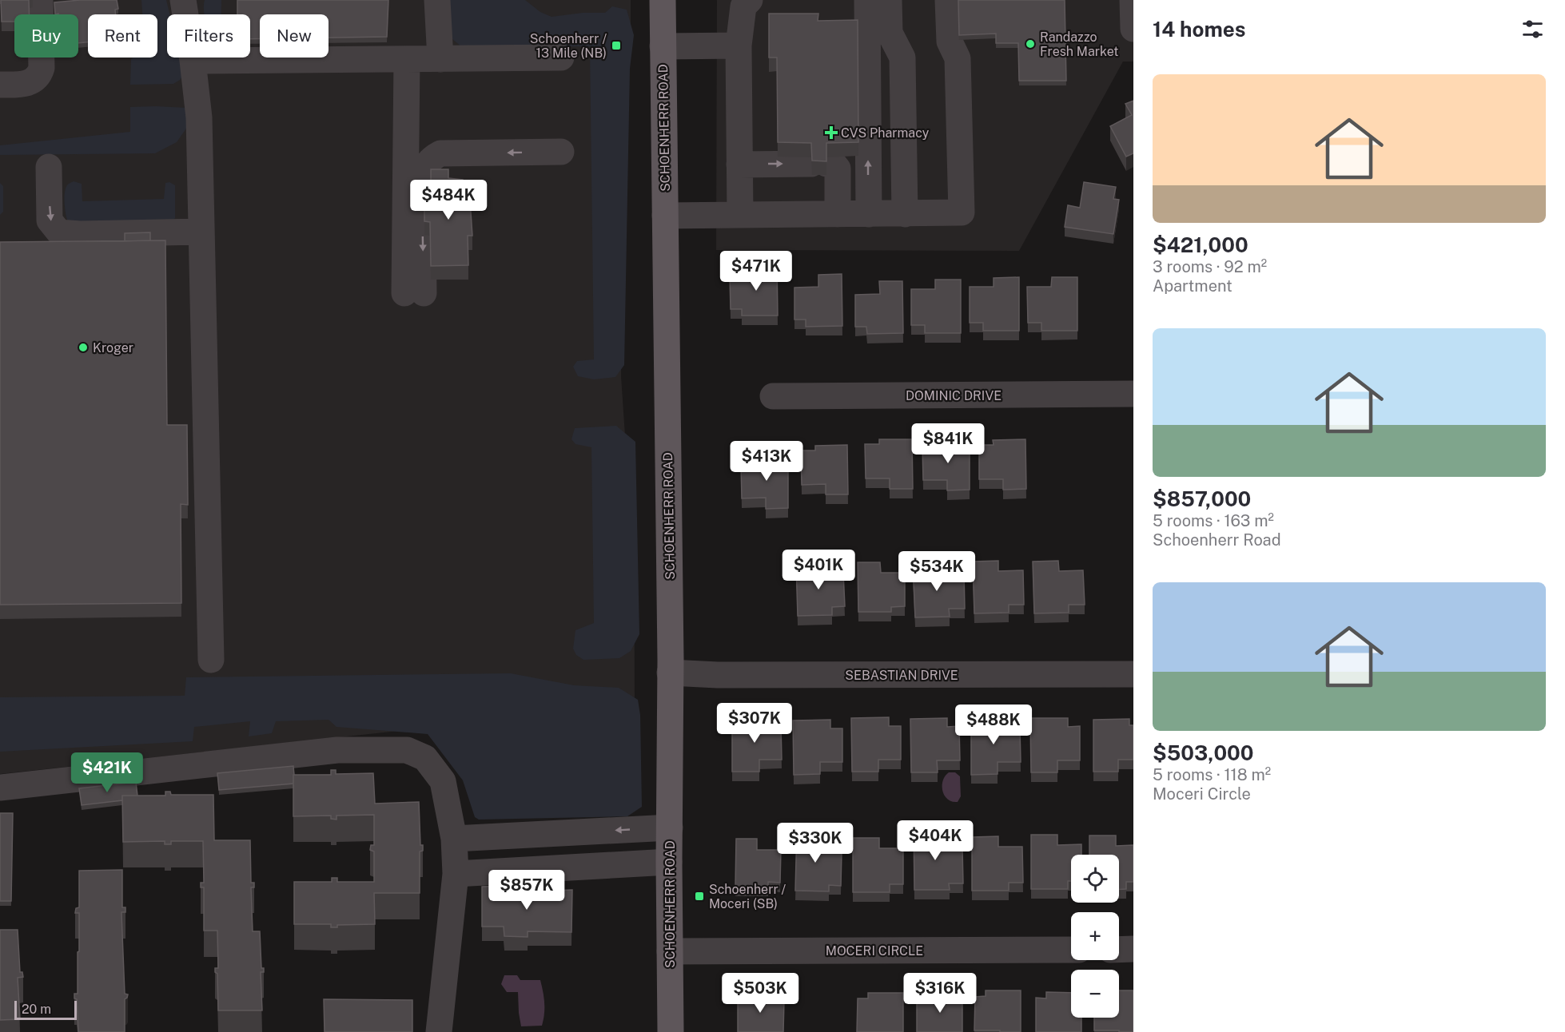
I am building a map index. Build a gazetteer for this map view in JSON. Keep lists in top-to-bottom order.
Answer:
{
  "streets": {
    "main road": ["SCHOENHERR ROAD"],
    "street": ["DOMINIC DRIVE", "SEBASTIAN DRIVE", "MOCERI CIRCLE"]
  },
  "crossings": [
    ["SCHOENHERR ROAD", "SEBASTIAN DRIVE"],
    ["SCHOENHERR ROAD", "MOCERI CIRCLE"]
  ],
  "places": {
    "other": ["Randazzo Fresh Market", "Kroger"],
    "transit": ["Schoenherr / 13 Mile (NB)", "Schoenherr / Moceri (SB)"],
    "health": ["CVS Pharmacy"]
  },
  "scale_bar": "20 m",
  "page": {
    "heading": "14 homes",
    "chip": [
      "Buy",
      "Rent",
      "Filters",
      "New"
    ],
    "list": [
      {
        "name": "$421,000",
        "note": "3 rooms · 92 m² · Apartment"
      },
      {
        "name": "$857,000",
        "note": "5 rooms · 163 m² · Schoenherr Road"
      },
      {
        "name": "$503,000",
        "note": "5 rooms · 118 m² · Moceri Circle"
      }
    ],
    "price": [
      "$484K",
      "$471K",
      "$841K",
      "$413K",
      "$401K",
      "$534K",
      "$307K",
      "$488K",
      "$421K",
      "$404K",
      "$330K",
      "$857K",
      "$503K",
      "$316K"
    ],
    "map_buttons": ["+", "−"],
    "scale": "20 m"
  }
}
